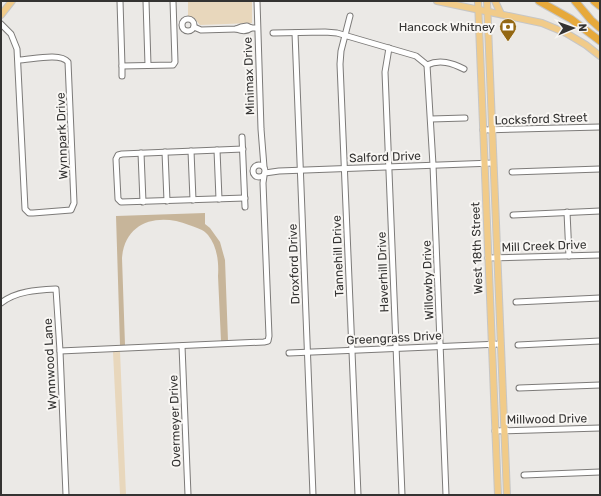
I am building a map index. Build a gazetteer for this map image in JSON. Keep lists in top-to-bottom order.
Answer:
{
  "streets": {
    "main road": ["West 18th Street"],
    "street": [
      "Minimax Drive",
      "Locksford Street",
      "Wynnpark Drive",
      "Salford Drive",
      "Mill Creek Drive",
      "Tannehill Drive",
      "Droxford Drive",
      "Haverhill Drive",
      "Willowby Drive",
      "Greengrass Drive",
      "Wynnwood Lane",
      "Millwood Drive",
      "Overmeyer Drive"
    ]
  },
  "crossings": [
    ["Minimax Drive", "Salford Drive"],
    ["Minimax Drive", "Overmeyer Drive"],
    ["Locksford Street", "West 18th Street"],
    ["Salford Drive", "West 18th Street"],
    ["Salford Drive", "Tannehill Drive"],
    ["Salford Drive", "Droxford Drive"],
    ["Salford Drive", "Haverhill Drive"],
    ["Salford Drive", "Willowby Drive"],
    ["Mill Creek Drive", "West 18th Street"],
    ["West 18th Street", "Greengrass Drive"],
    ["West 18th Street", "Millwood Drive"],
    ["Tannehill Drive", "Greengrass Drive"],
    ["Droxford Drive", "Greengrass Drive"],
    ["Haverhill Drive", "Greengrass Drive"],
    ["Willowby Drive", "Greengrass Drive"]
  ],
  "places": {
    "bank": ["Hancock Whitney"]
  },
  "north": "right"
}
